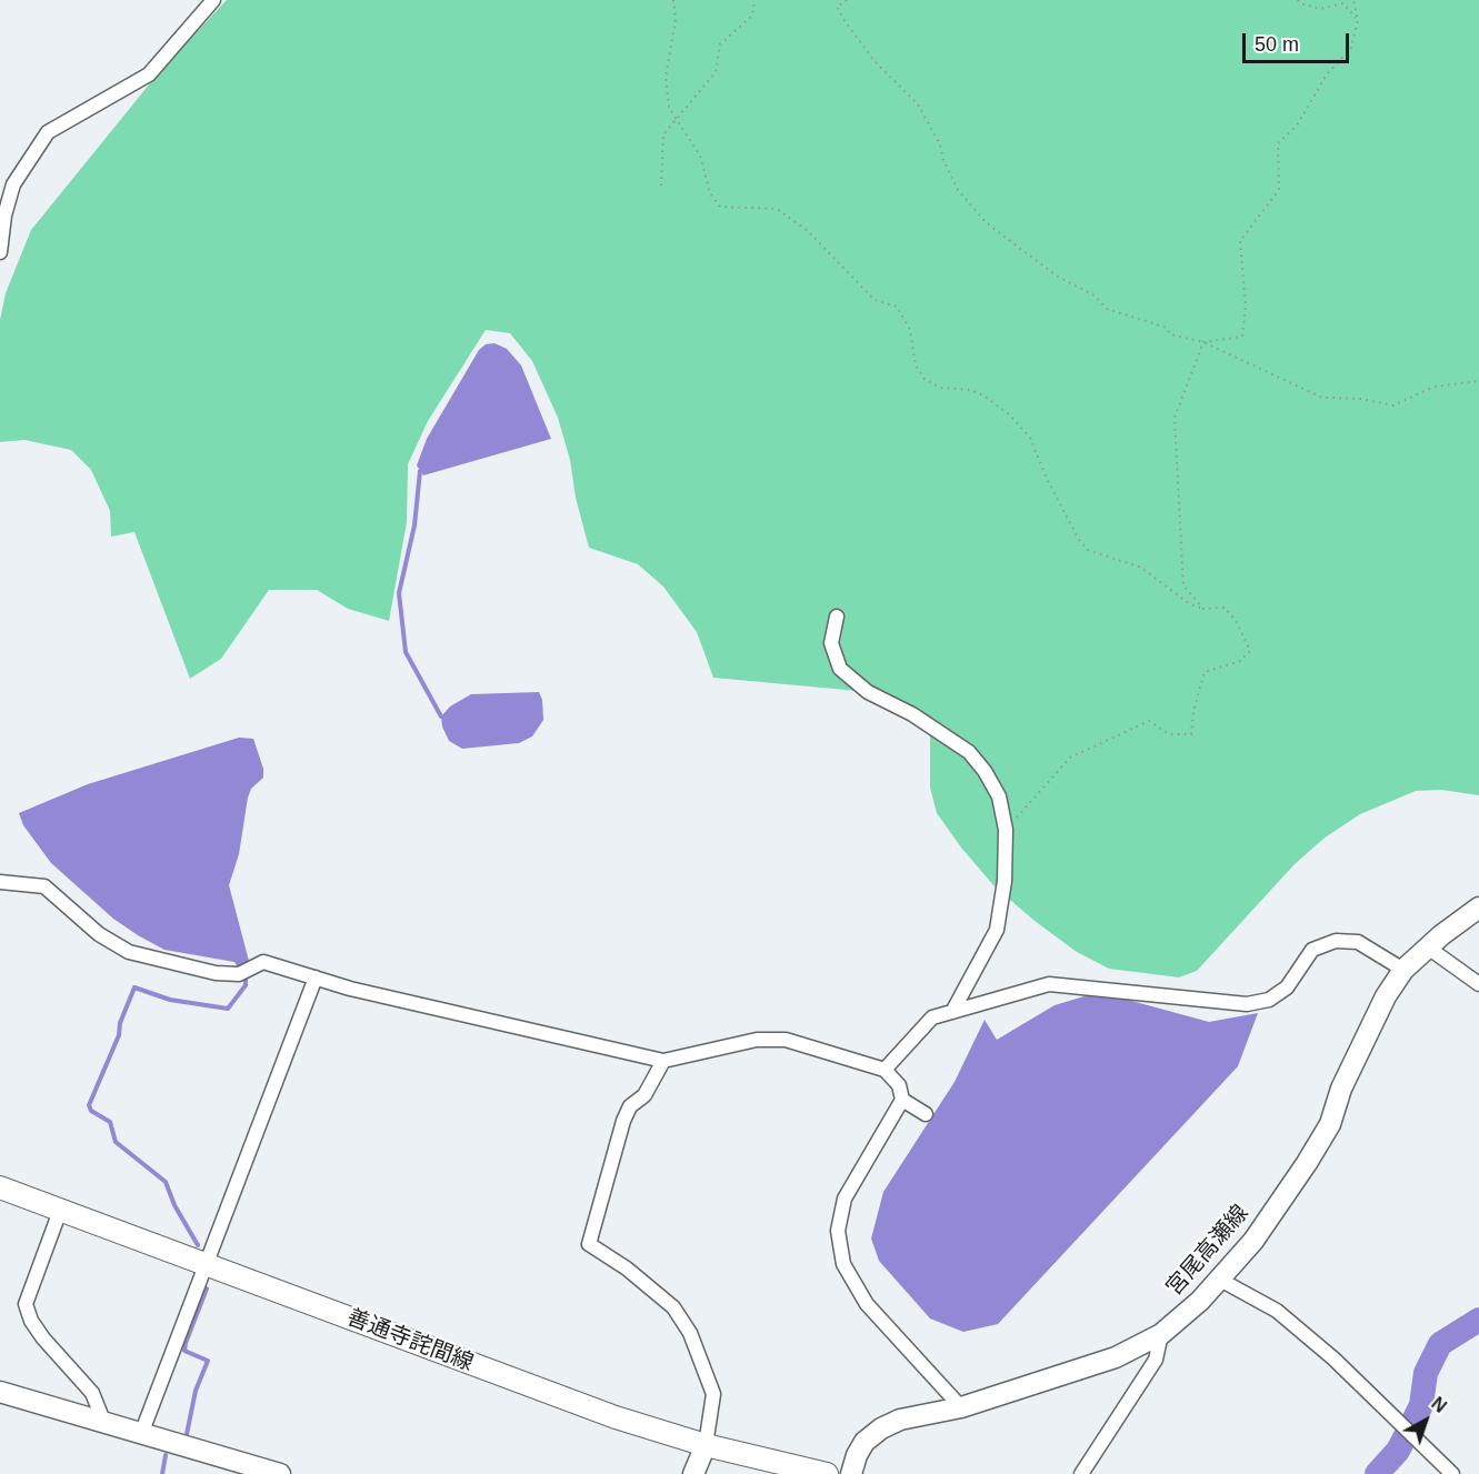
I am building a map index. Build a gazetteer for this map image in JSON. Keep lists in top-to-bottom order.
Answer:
{
  "streets": {
    "main road": ["宮尾高瀬線", "善通寺詫間線"]
  },
  "scale_bar": "50 m",
  "north": "top right"
}
